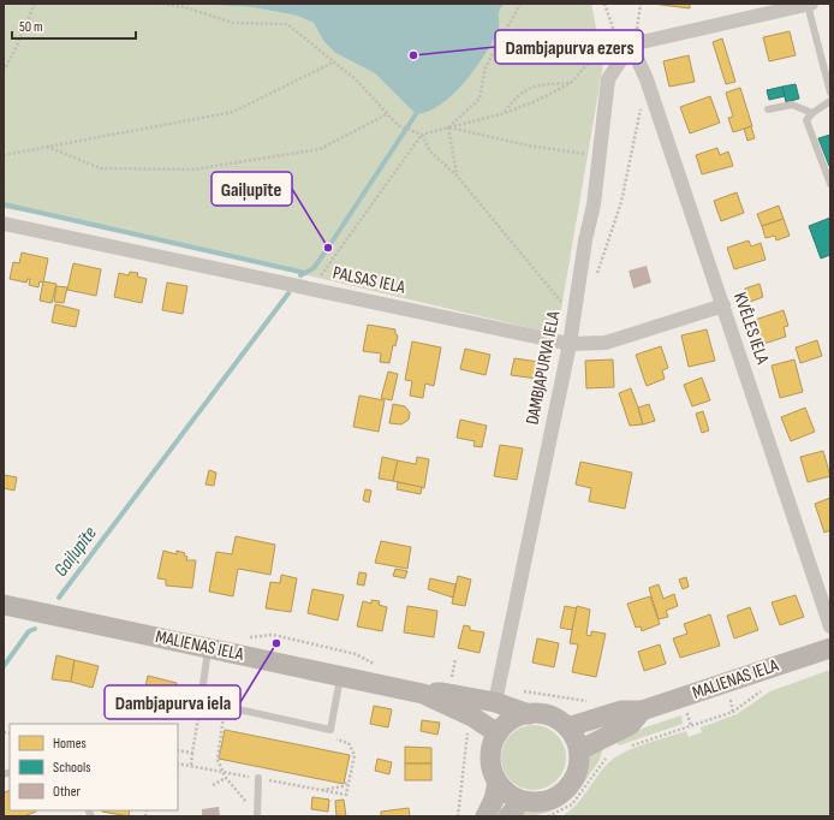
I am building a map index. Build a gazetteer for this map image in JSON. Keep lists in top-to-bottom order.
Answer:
{
  "streets": {
    "street": [
      "PALSAS IELA",
      "KVĒLES IELA",
      "DAMBJAPURVA IELA",
      "MALIENAS IELA"
    ]
  },
  "crossings": [
    ["PALSAS IELA", "KVĒLES IELA"],
    ["PALSAS IELA", "DAMBJAPURVA IELA"],
    ["KVĒLES IELA", "DAMBJAPURVA IELA"],
    ["DAMBJAPURVA IELA", "MALIENAS IELA"]
  ],
  "water": ["Gaiļupīte"],
  "places": ["Dambjapurva ezers", "Gaiļupīte", "Dambjapurva iela"],
  "legend": ["Homes", "Schools", "Other"],
  "scale_bar": "50 m"
}
